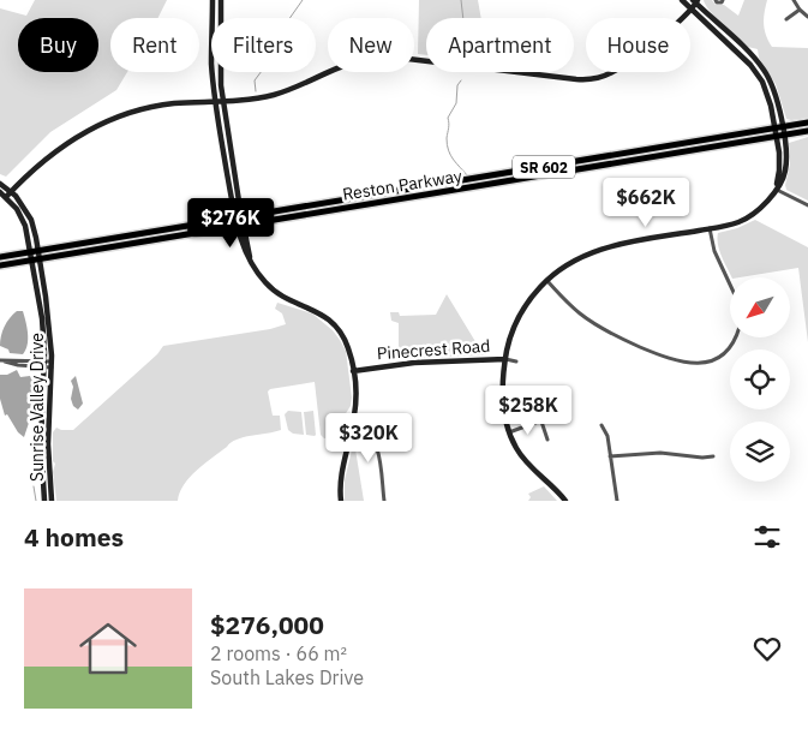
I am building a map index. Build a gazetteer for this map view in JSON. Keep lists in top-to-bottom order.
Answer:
{
  "streets": {
    "main road": ["SR 602", "Reston Parkway"],
    "street": ["Pinecrest Road", "Sunrise Valley Drive"]
  },
  "crossings": [
    ["Reston Parkway", "Sunrise Valley Drive"]
  ],
  "north": "bottom left",
  "page": {
    "chip": [
      "Buy",
      "Rent",
      "Filters",
      "New",
      "Apartment",
      "House"
    ],
    "price": [
      "$662K",
      "$276K",
      "$258K",
      "$320K"
    ],
    "heading": "4 homes",
    "list": [
      {
        "name": "$276,000",
        "note": "2 rooms · 66 m² · South Lakes Drive"
      }
    ]
  }
}
